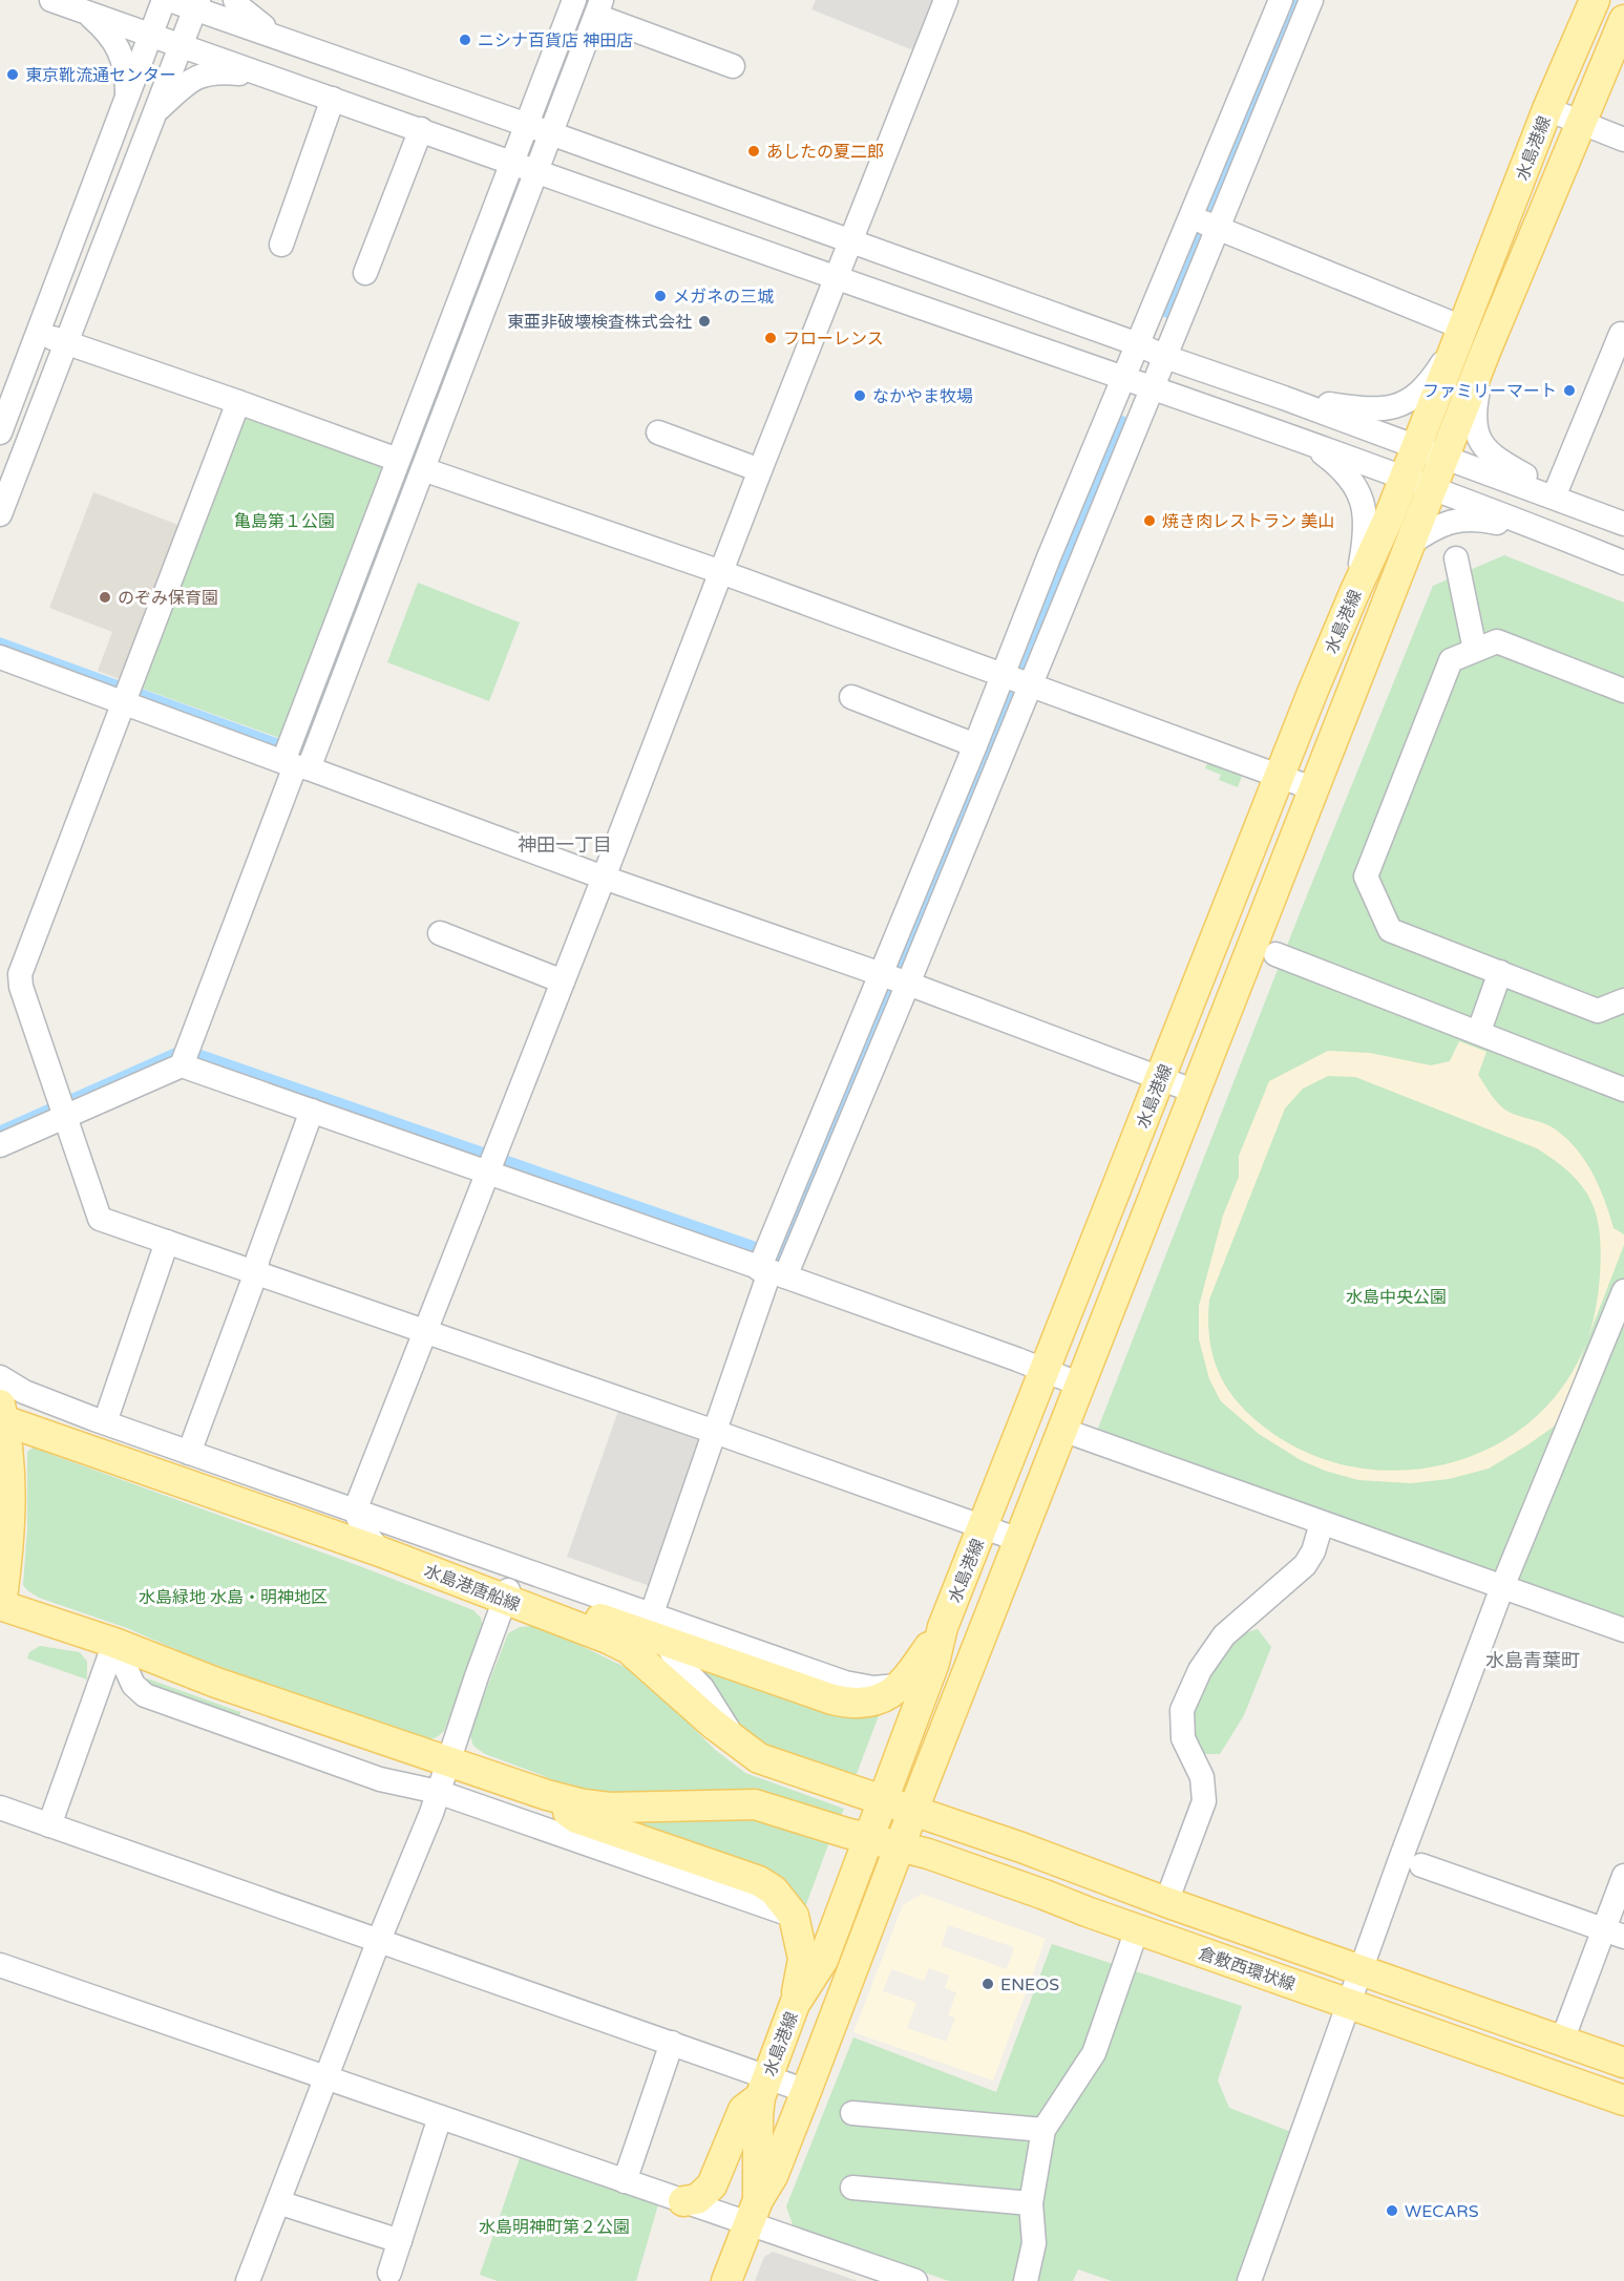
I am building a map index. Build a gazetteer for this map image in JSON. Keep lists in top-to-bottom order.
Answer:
{
  "streets": {
    "main road": ["水島港線", "水島港唐船線", "倉敷西環状線"]
  },
  "crossings": [
    ["水島港線", "水島港唐船線"],
    ["水島港線", "倉敷西環状線"],
    ["水島港唐船線", "倉敷西環状線"]
  ],
  "districts": ["神田一丁目", "水島青葉町"],
  "parks": [
    "亀島第１公園",
    "水島中央公園",
    "水島緑地 水島・明神地区",
    "水島明神町第２公園"
  ],
  "places": [
    "ニシナ百貨店 神田店",
    "東京靴流通センター",
    "あしたの夏二郎",
    "メガネの三城",
    "東亜非破壊検査株式会社",
    "フローレンス",
    "ファミリーマート",
    "なかやま牧場",
    "焼き肉レストラン 美山",
    "のぞみ保育園",
    "ENEOS",
    "WECARS"
  ]
}
